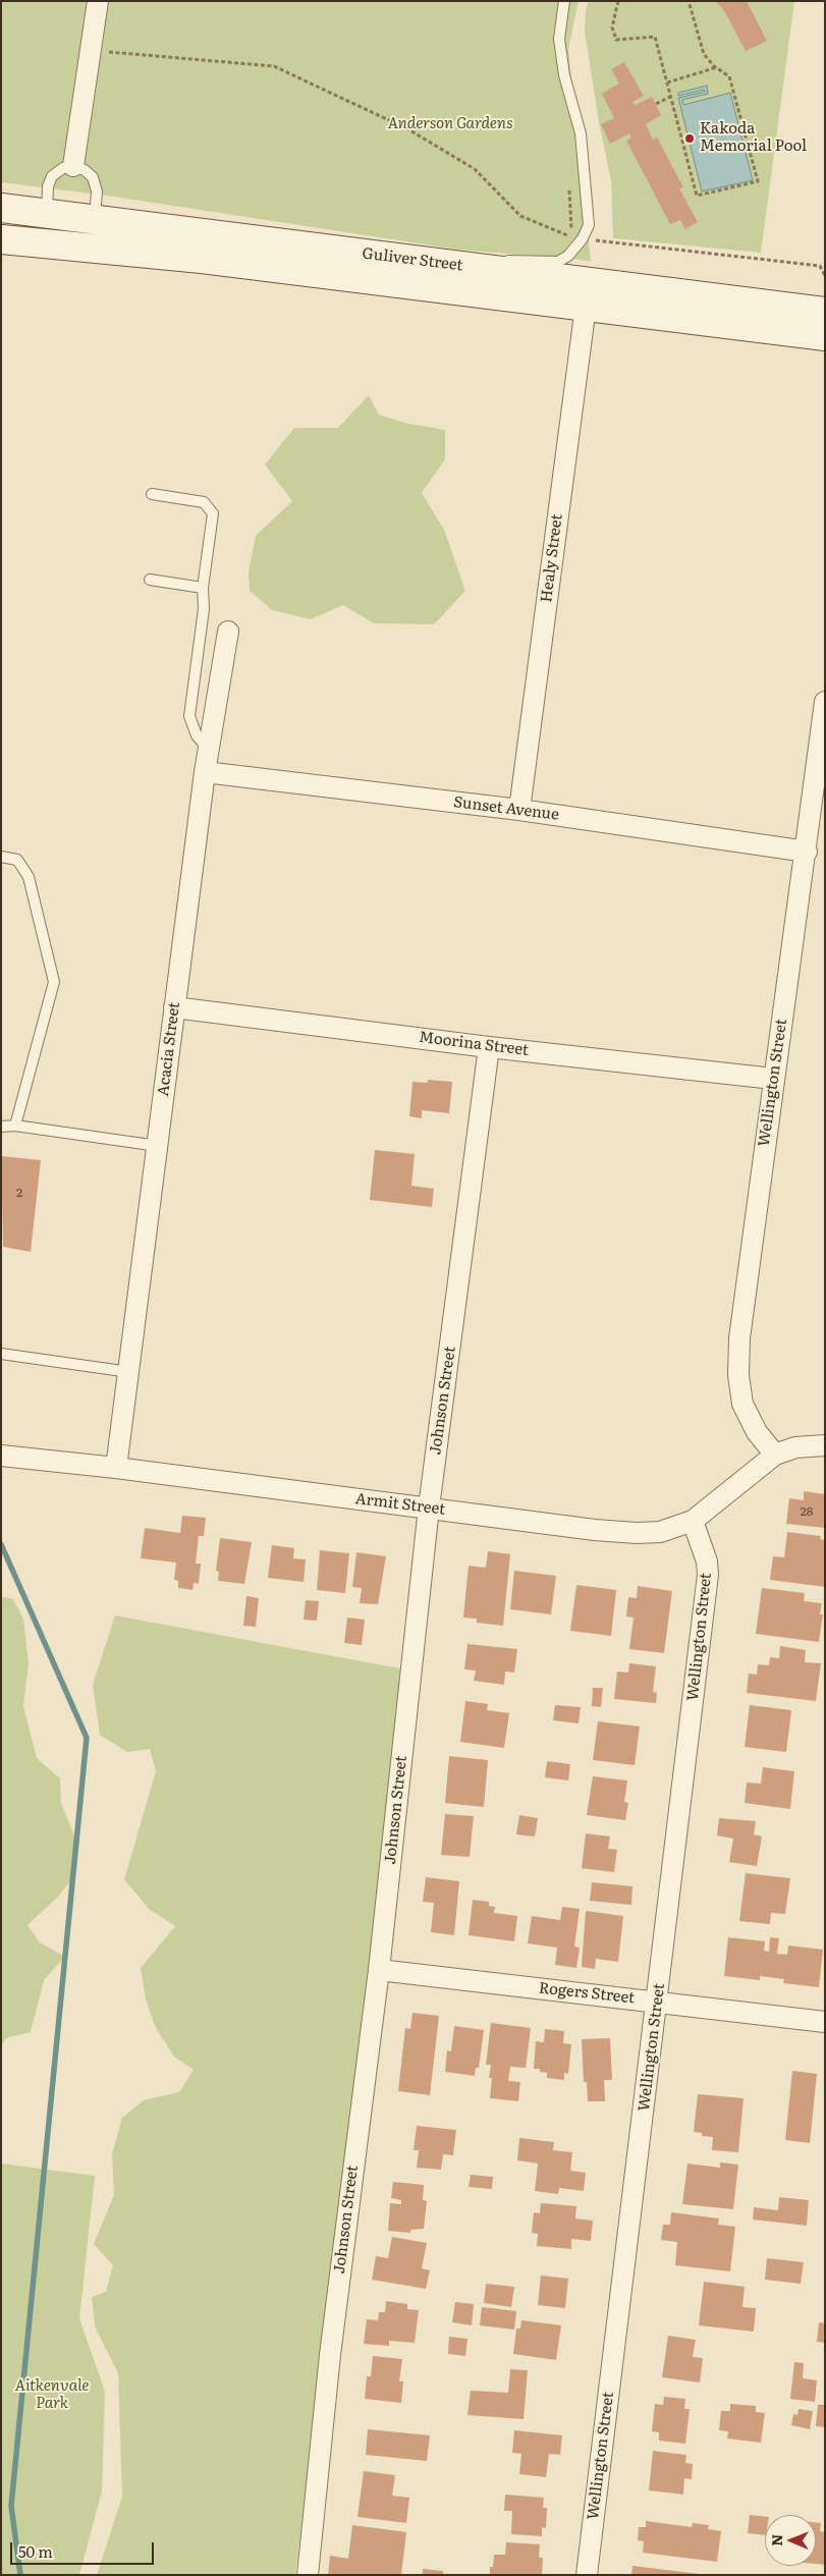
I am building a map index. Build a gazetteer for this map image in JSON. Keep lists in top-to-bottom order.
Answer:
{
  "streets": {
    "main road": ["Guliver Street"],
    "street": [
      "Healy Street",
      "Sunset Avenue",
      "Moorina Street",
      "Acacia Street",
      "Wellington Street",
      "Johnson Street",
      "Armit Street",
      "Rogers Street"
    ]
  },
  "crossings": [
    ["Guliver Street", "Healy Street"],
    ["Healy Street", "Sunset Avenue"],
    ["Sunset Avenue", "Acacia Street"],
    ["Sunset Avenue", "Wellington Street"],
    ["Moorina Street", "Acacia Street"],
    ["Moorina Street", "Wellington Street"],
    ["Moorina Street", "Johnson Street"],
    ["Acacia Street", "Armit Street"],
    ["Wellington Street", "Armit Street"],
    ["Wellington Street", "Rogers Street"],
    ["Johnson Street", "Armit Street"],
    ["Johnson Street", "Rogers Street"]
  ],
  "parks": ["Anderson Gardens", "Aitkenvale Park"],
  "places": ["Kakoda Memorial Pool"],
  "house_numbers": ["2", "28"],
  "scale_bar": "50 m",
  "north": "left"
}
